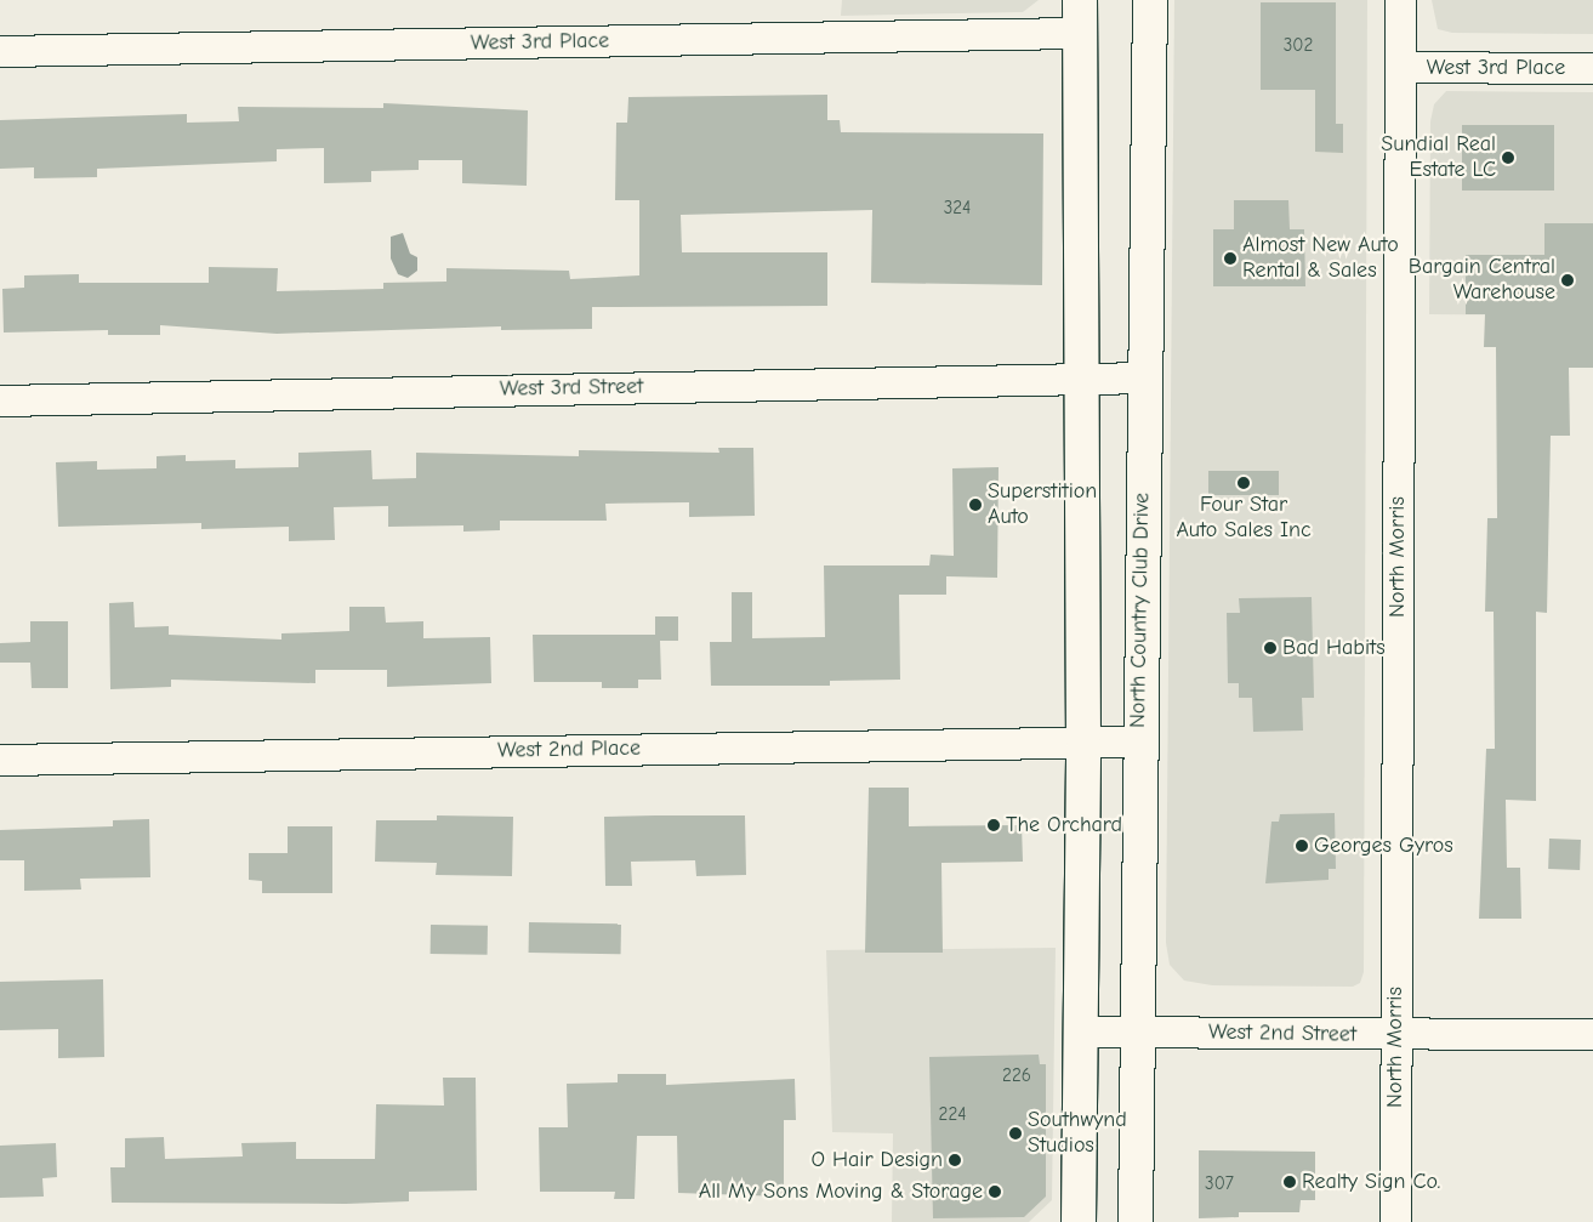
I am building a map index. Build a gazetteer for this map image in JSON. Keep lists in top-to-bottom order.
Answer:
{
  "streets": {
    "main road": ["North Country Club Drive"],
    "street": [
      "West 3rd Place",
      "West 3rd Street",
      "North Morris",
      "West 2nd Place",
      "West 2nd Street"
    ]
  },
  "crossings": [
    ["West 3rd Place", "North Morris"],
    ["West 3rd Street", "North Country Club Drive"],
    ["North Morris", "West 2nd Street"],
    ["North Country Club Drive", "West 2nd Place"],
    ["North Country Club Drive", "West 2nd Street"]
  ],
  "places": [
    "Sundial Real Estate LC",
    "Almost New Auto Rental & Sales",
    "Bargain Central Warehouse",
    "Four Star Auto Sales Inc",
    "Superstition Auto",
    "Bad Habits",
    "The Orchard",
    "Georges Gyros",
    "Southwynd Studios",
    "O Hair Design",
    "Realty Sign Co.",
    "All My Sons Moving & Storage"
  ],
  "house_numbers": [
    "302",
    "324",
    "226",
    "224",
    "307"
  ]
}
